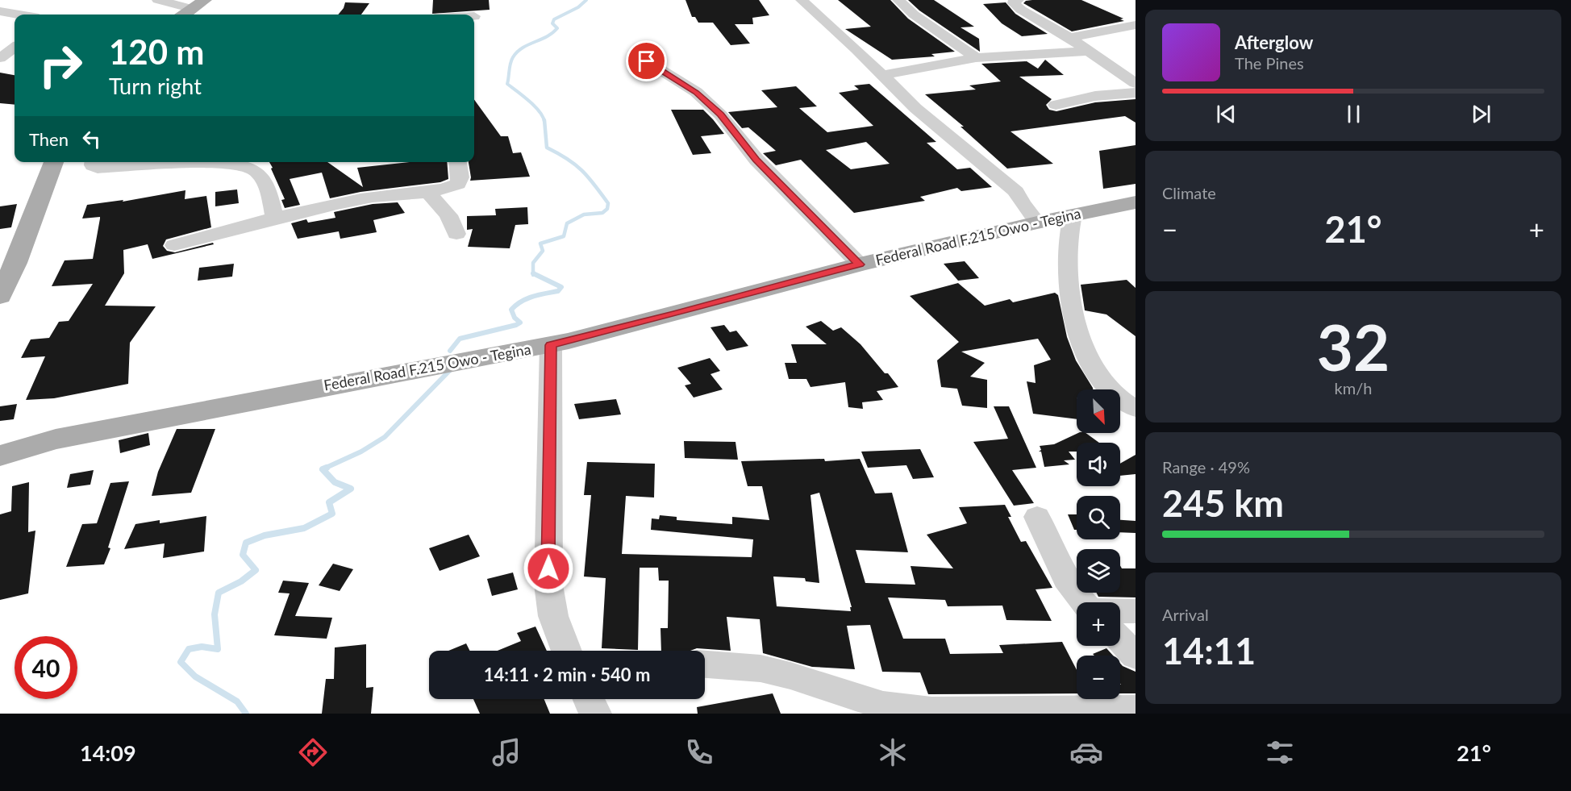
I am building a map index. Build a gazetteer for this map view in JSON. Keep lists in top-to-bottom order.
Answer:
{
  "streets": {
    "main road": ["Federal Road F.215 Owo - Tegina"]
  },
  "north": "bottom right",
  "page": {
    "turn": ["120 m", "Turn right"],
    "song": ["Afterglow", "The Pines"],
    "then": "Then",
    "tile": [
      "Climate",
      ["32", "km/h"],
      ["Range · 49%", "245 km"],
      ["Arrival", "14:11"]
    ],
    "heat": ["−", "21°", "+"],
    "map_buttons": ["+", "−"],
    "limit": "40",
    "trip": "14:11 · 2 min · 540 m",
    "tabs": ["14:09", "21°"]
  }
}
